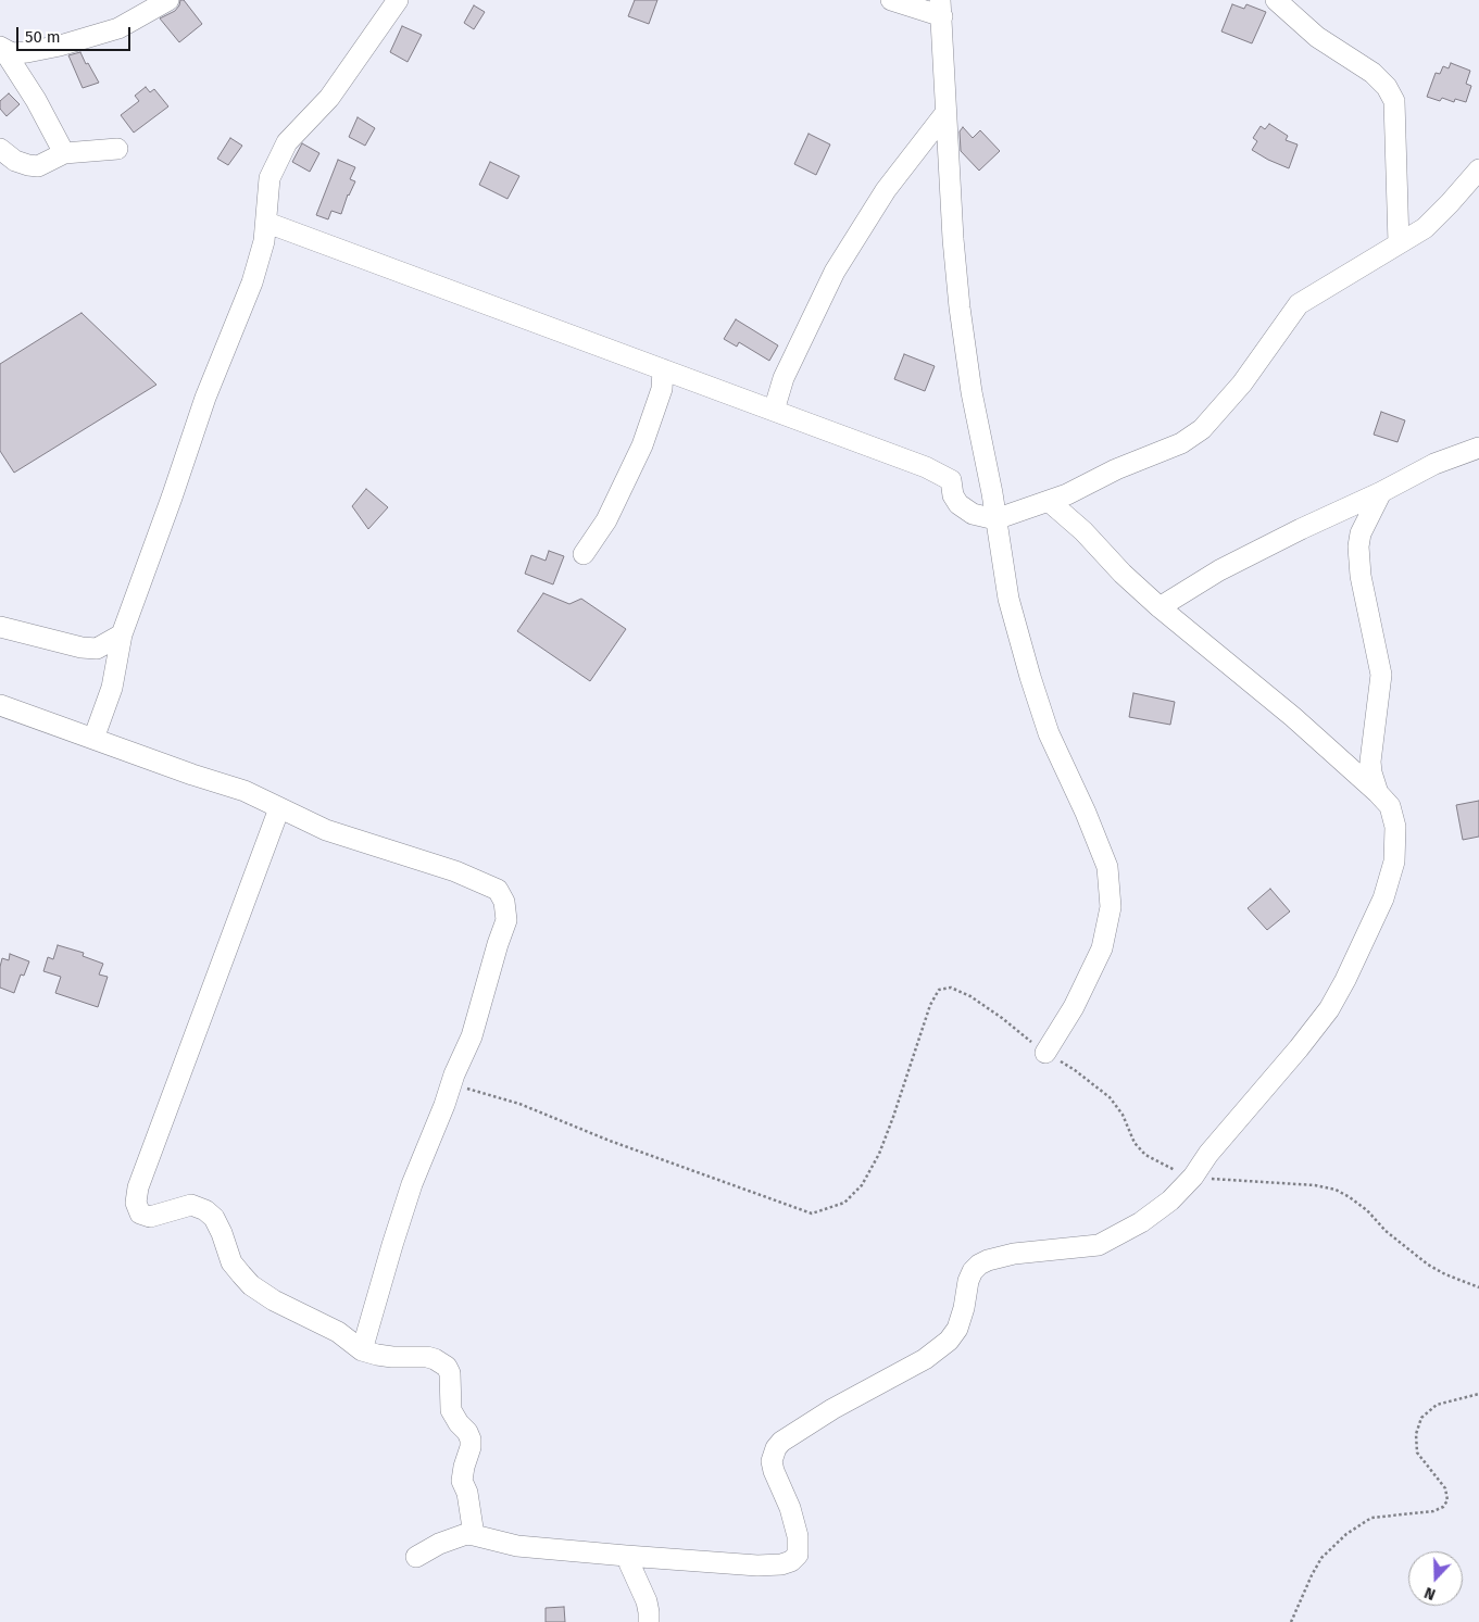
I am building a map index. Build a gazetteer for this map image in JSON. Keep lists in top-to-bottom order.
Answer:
{
  "scale_bar": "50 m",
  "north": "bottom"
}
